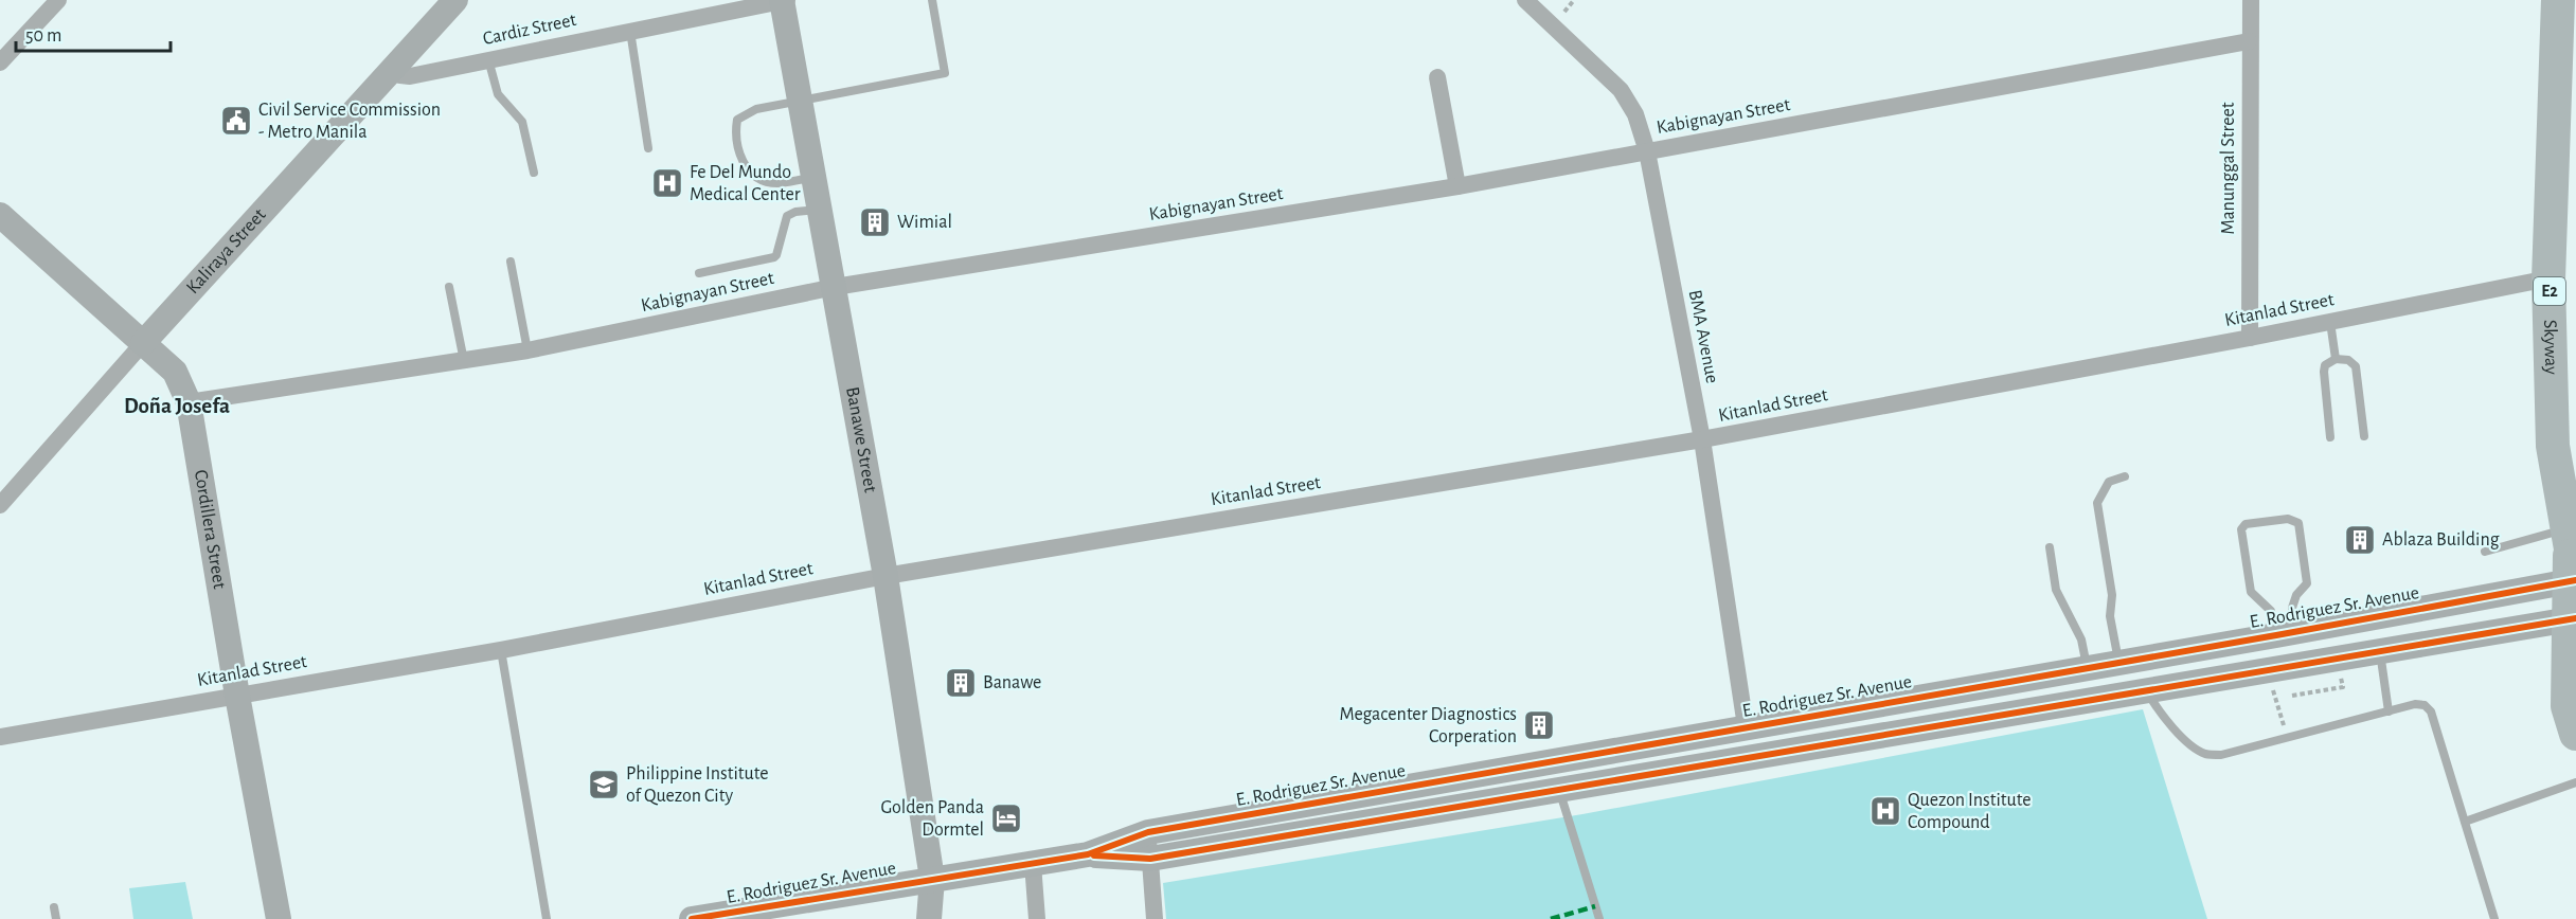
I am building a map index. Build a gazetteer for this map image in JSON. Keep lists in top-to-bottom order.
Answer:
{
  "streets": {
    "highway": ["E2", "Skyway"],
    "main road": [
      "Kaliraya Street",
      "Banawe Street",
      "Cordillera Street",
      "E. Rodriguez Sr. Avenue"
    ],
    "street": [
      "Cardiz Street",
      "Kabignayan Street",
      "Manunggal Street",
      "Kitanlad Street",
      "BMA Avenue"
    ]
  },
  "crossings": [
    ["Cardiz Street", "Kaliraya Street"],
    ["Cardiz Street", "Banawe Street"],
    ["Kabignayan Street", "Manunggal Street"],
    ["Kabignayan Street", "BMA Avenue"],
    ["Kabignayan Street", "Banawe Street"],
    ["Kabignayan Street", "Cordillera Street"],
    ["Manunggal Street", "Kitanlad Street"],
    ["Kaliraya Street", "Cordillera Street"],
    ["Kitanlad Street", "BMA Avenue"],
    ["Kitanlad Street", "Banawe Street"],
    ["Kitanlad Street", "Cordillera Street"],
    ["BMA Avenue", "E. Rodriguez Sr. Avenue"],
    ["Skyway", "E. Rodriguez Sr. Avenue"],
    ["Banawe Street", "E. Rodriguez Sr. Avenue"]
  ],
  "districts": ["Doña Josefa"],
  "places": {
    "public building": ["Civil Service Commission - Metro Manila"],
    "hospital": ["Fe Del Mundo Medical Center", "Quezon Institute Compound"],
    "building": [
      "Wimial",
      "Ablaza Building",
      "Banawe",
      "Megacenter Diagnostics Corperation"
    ],
    "school or university": ["Philippine Institute of Quezon City"],
    "hotel": ["Golden Panda Dormtel"]
  },
  "scale_bar": "50 m"
}
